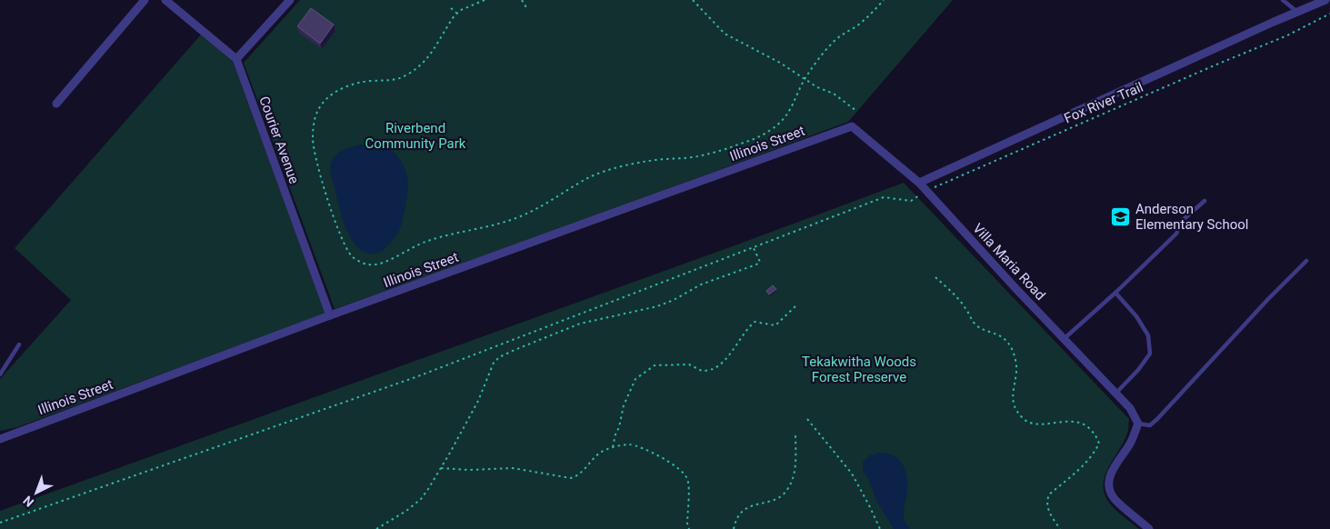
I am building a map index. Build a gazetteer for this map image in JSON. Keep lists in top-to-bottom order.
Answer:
{
  "streets": {
    "street": ["Courier Avenue", "Illinois Street", "Villa Maria Road"],
    "path": ["Fox River Trail"]
  },
  "crossings": [
    ["Fox River Trail", "Villa Maria Road"],
    ["Courier Avenue", "Illinois Street"],
    ["Illinois Street", "Villa Maria Road"]
  ],
  "parks": ["Riverbend Community Park", "Tekakwitha Woods Forest Preserve"],
  "places": {
    "school or university": ["Anderson Elementary School"]
  },
  "north": "bottom left"
}
